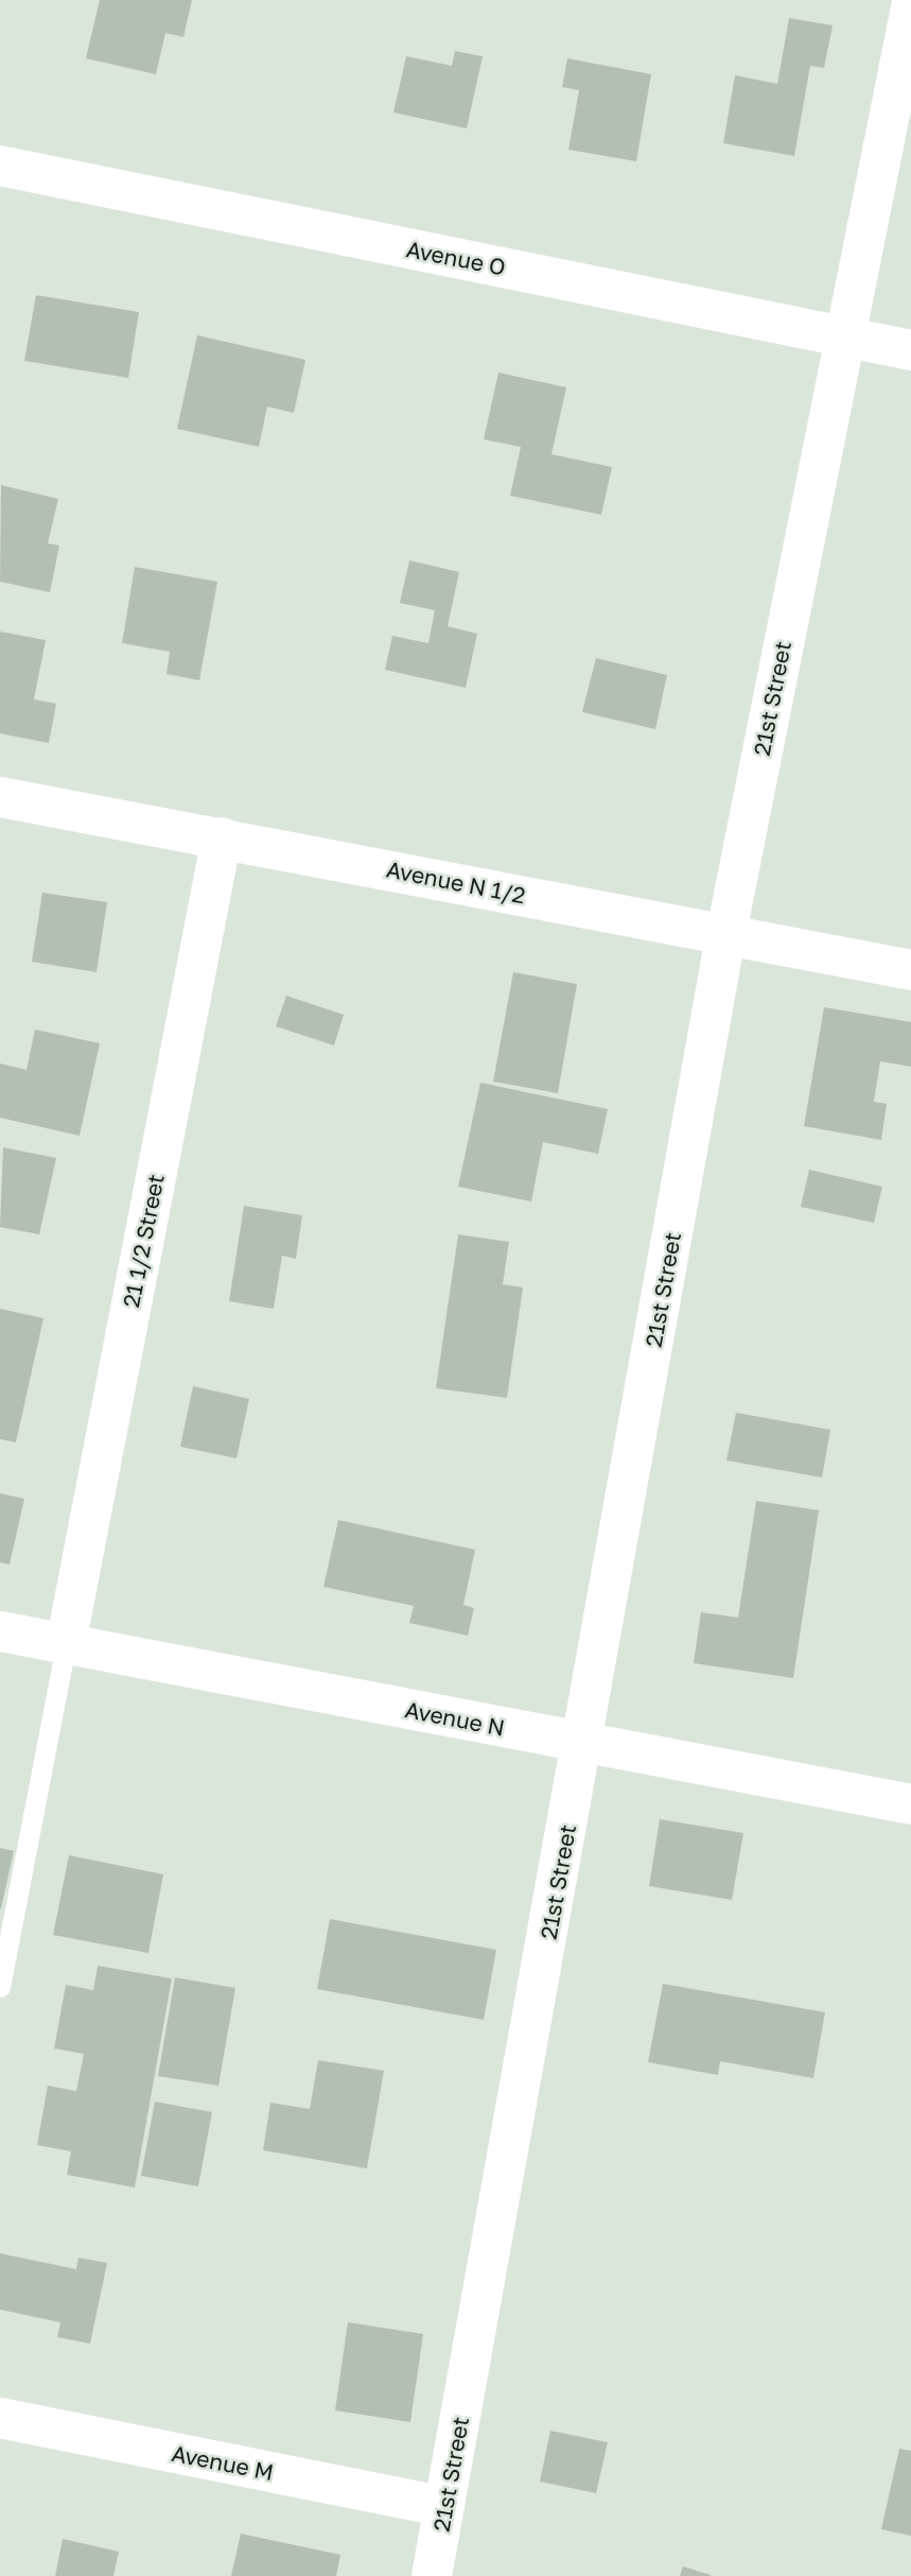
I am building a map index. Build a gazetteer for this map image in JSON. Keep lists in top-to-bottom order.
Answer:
{
  "streets": {
    "street": [
      "Avenue O",
      "21st Street",
      "Avenue N 1/2",
      "21 1/2 Street",
      "Avenue N",
      "Avenue M"
    ]
  },
  "crossings": [
    ["Avenue O", "21st Street"],
    ["21st Street", "Avenue N 1/2"],
    ["21st Street", "Avenue N"],
    ["21st Street", "Avenue M"],
    ["Avenue N 1/2", "21 1/2 Street"],
    ["21 1/2 Street", "Avenue N"]
  ]
}
